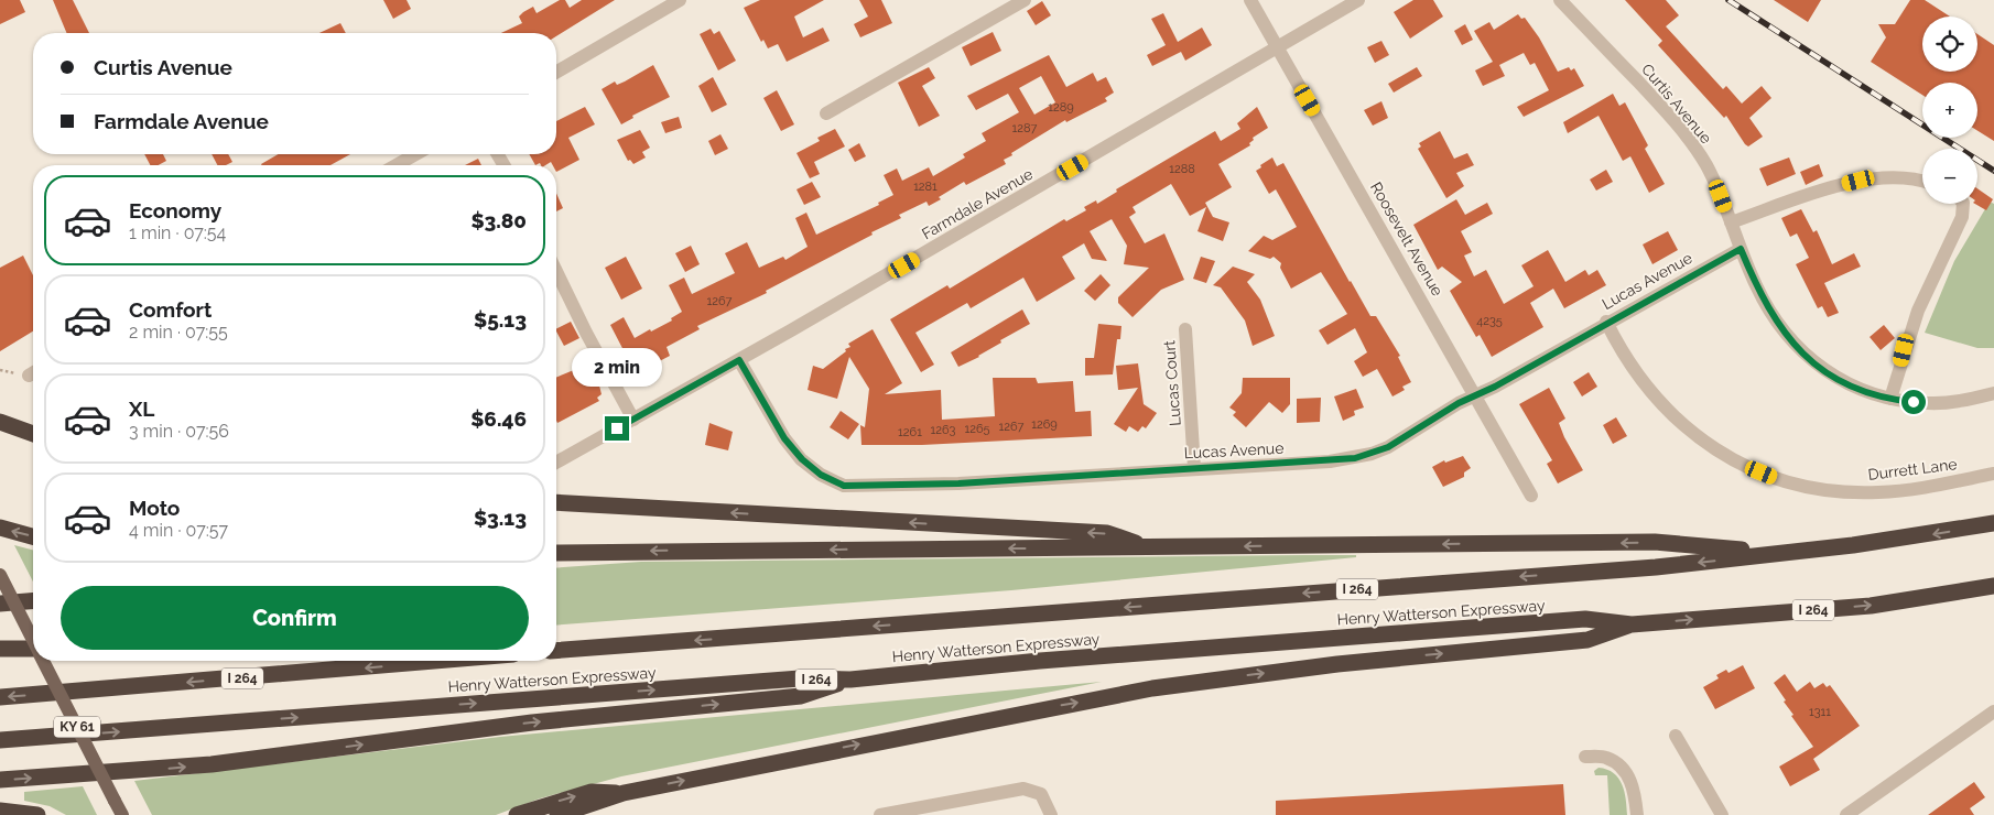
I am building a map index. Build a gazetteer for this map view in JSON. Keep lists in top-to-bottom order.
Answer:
{
  "streets": {
    "highway": ["I 264", "Henry Watterson Expressway"],
    "main road": ["KY 61"],
    "street": [
      "Curtis Avenue",
      "Farmdale Avenue",
      "Roosevelt Avenue",
      "Lucas Avenue",
      "Lucas Court",
      "Durrett Lane"
    ]
  },
  "crossings": [
    ["Curtis Avenue", "Lucas Avenue"],
    ["Farmdale Avenue", "Roosevelt Avenue"],
    ["Farmdale Avenue", "Lucas Avenue"],
    ["Roosevelt Avenue", "Lucas Avenue"],
    ["Lucas Avenue", "Lucas Court"],
    ["Lucas Avenue", "Durrett Lane"]
  ],
  "house_numbers": [
    "1289",
    "1287",
    "1288",
    "1281",
    "1267",
    "4235",
    "1269",
    "1267",
    "1265",
    "1263",
    "1261",
    "1311"
  ],
  "page": {
    "map_buttons": ["+", "−"],
    "banner": ["Curtis Avenue", "Farmdale Avenue"],
    "list": [
      {
        "name": "Economy",
        "note": "1 min · 07:54",
        "value": "$3.80"
      },
      {
        "name": "Comfort",
        "note": "2 min · 07:55",
        "value": "$5.13"
      },
      {
        "name": "XL",
        "note": "3 min · 07:56",
        "value": "$6.46"
      },
      {
        "name": "Moto",
        "note": "4 min · 07:57",
        "value": "$3.13"
      }
    ],
    "bubble": "2 min",
    "buttons": "Confirm"
  }
}
